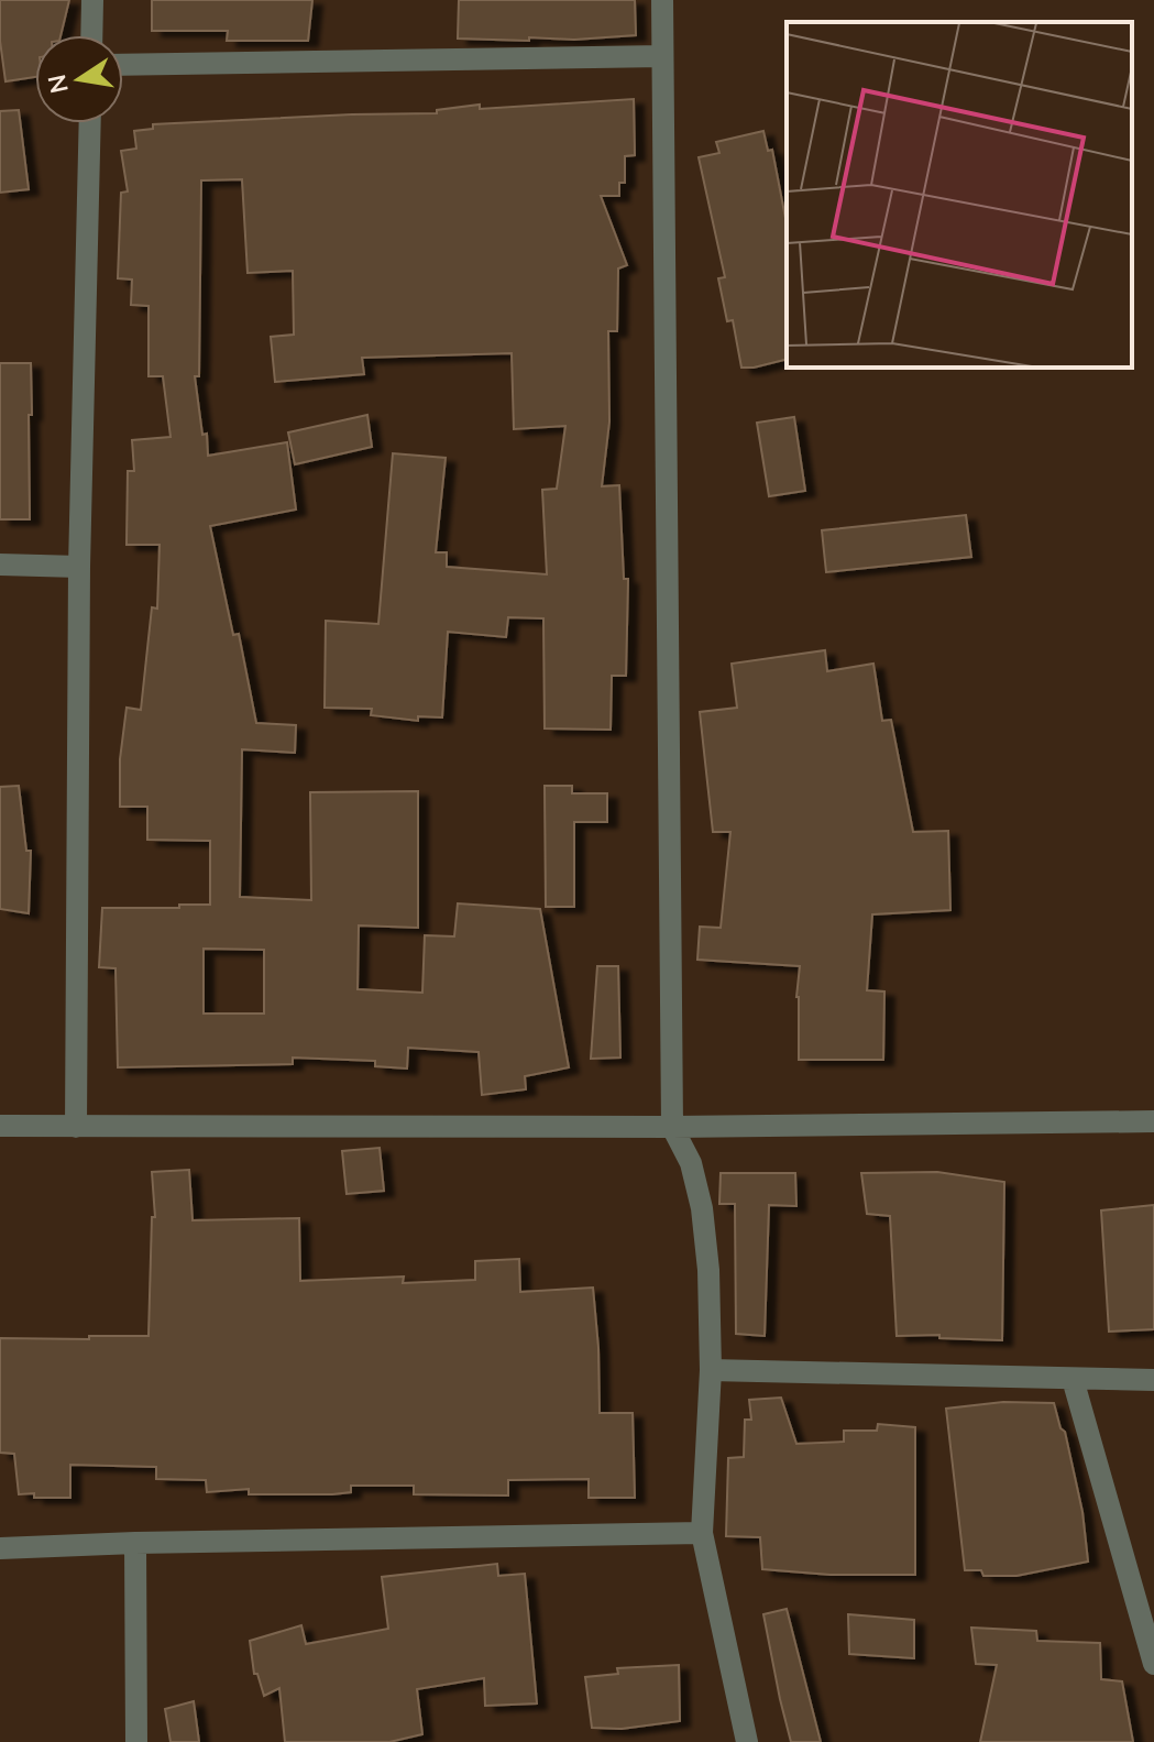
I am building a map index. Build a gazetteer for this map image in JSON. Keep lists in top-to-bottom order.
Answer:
{
  "north": "left"
}
